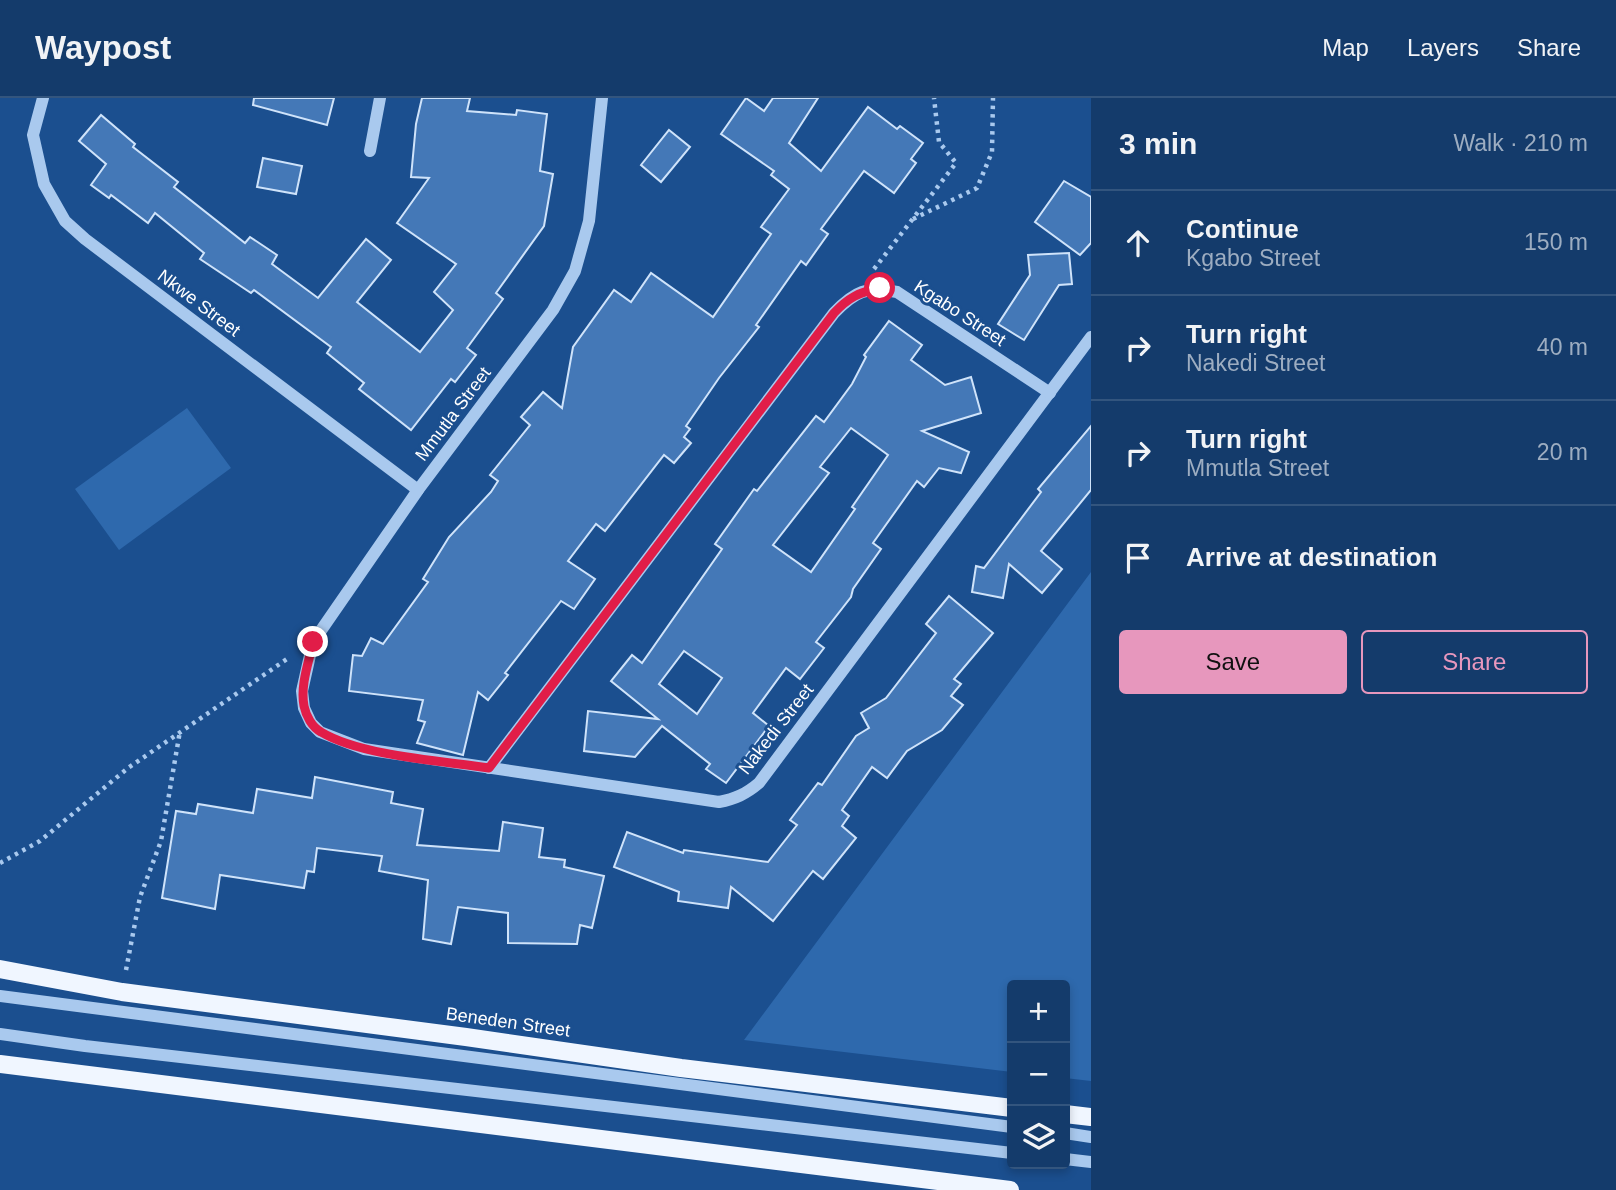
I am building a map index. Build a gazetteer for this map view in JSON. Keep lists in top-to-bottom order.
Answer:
{
  "streets": {
    "main road": ["Beneden Street"],
    "street": [
      "Nkwe Street",
      "Kgabo Street",
      "Mmutla Street",
      "Nakedi Street"
    ]
  },
  "crossings": [
    ["Nkwe Street", "Mmutla Street"],
    ["Kgabo Street", "Nakedi Street"],
    ["Mmutla Street", "Nakedi Street"]
  ],
  "page": {
    "header": "Waypost",
    "nav": ["Map", "Layers", "Share"],
    "heading": ["3 min", "Walk · 210 m"],
    "list": [
      ["Continue", "Kgabo Street", "150 m"],
      ["Turn right", "Nakedi Street", "40 m"],
      ["Turn right", "Mmutla Street", "20 m"],
      "Arrive at destination"
    ],
    "buttons": ["Save", "Share"],
    "map_buttons": ["+", "−"]
  }
}
